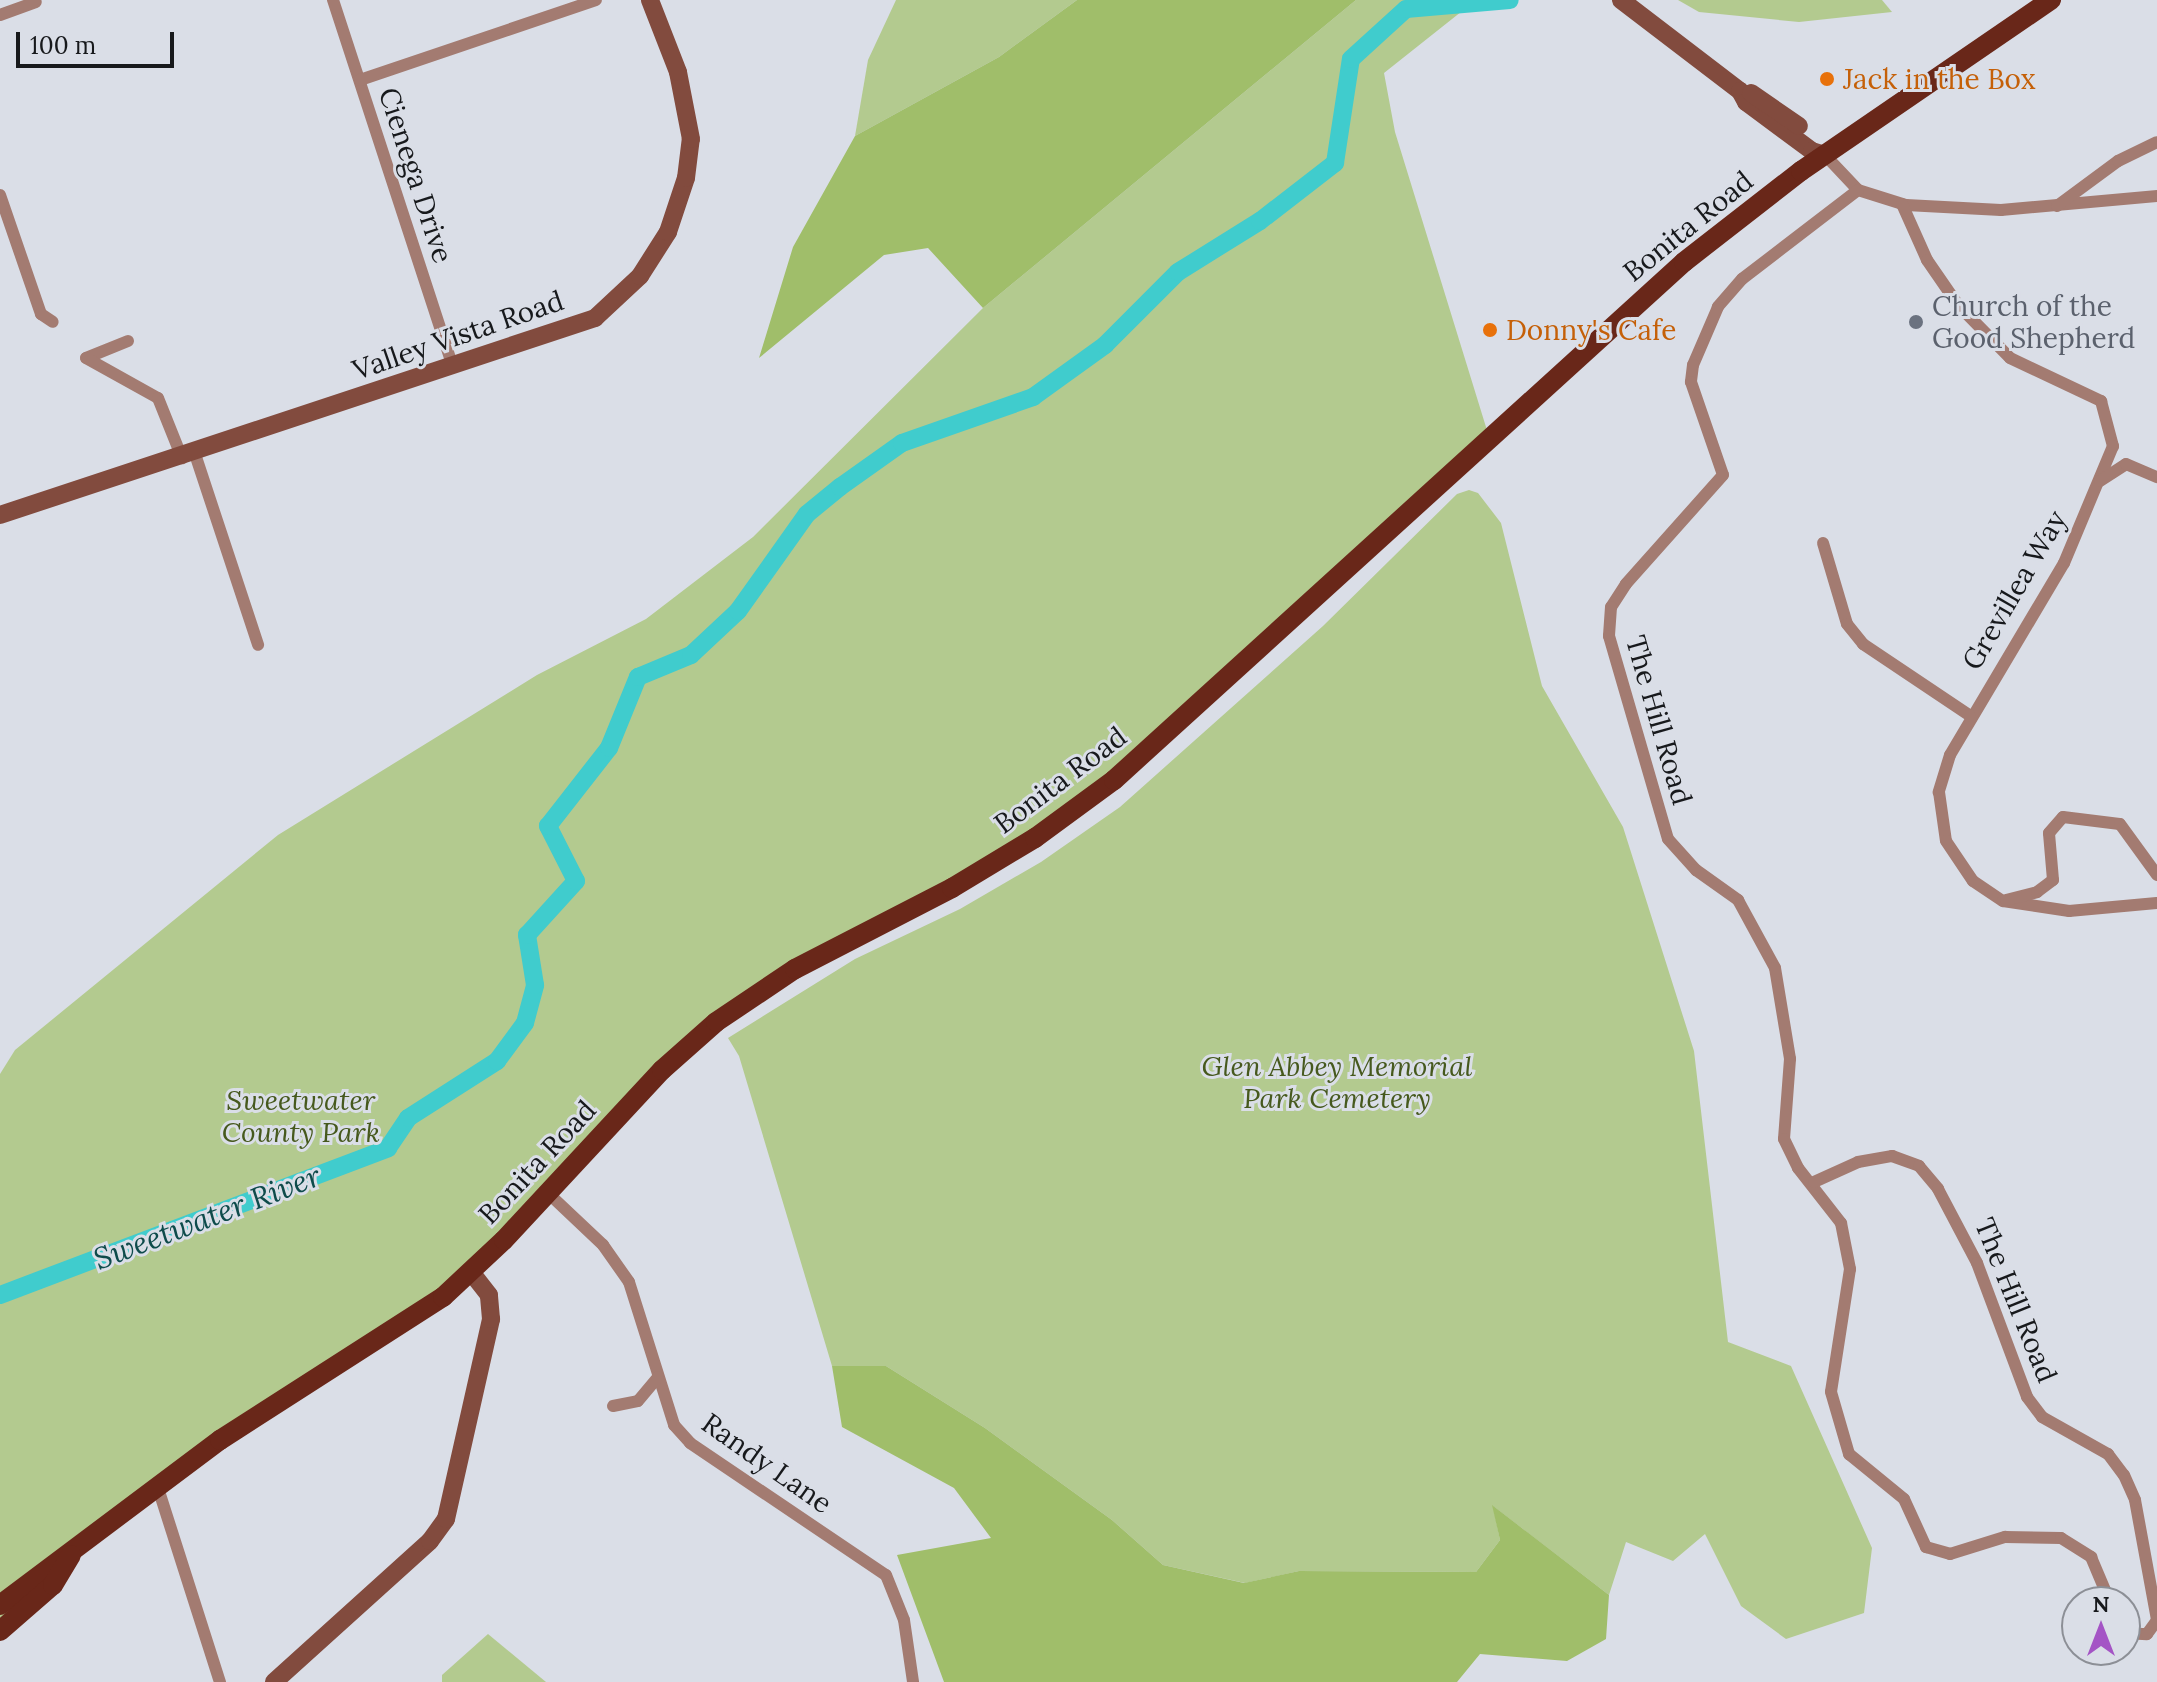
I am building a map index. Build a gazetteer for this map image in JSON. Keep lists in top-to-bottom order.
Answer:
{
  "streets": {
    "main road": ["Bonita Road"],
    "street": [
      "Cienega Drive",
      "Valley Vista Road",
      "Grevillea Way",
      "The Hill Road",
      "Randy Lane"
    ]
  },
  "crossings": [
    ["Cienega Drive", "Valley Vista Road"],
    ["Bonita Road", "Randy Lane"]
  ],
  "water": ["Sweetwater River"],
  "parks": ["Glen Abbey Memorial Park Cemetery", "Sweetwater County Park"],
  "places": ["Jack in the Box", "Church of the Good Shepherd", "Donny's Cafe"],
  "scale_bar": "100 m",
  "north": "top"
}
